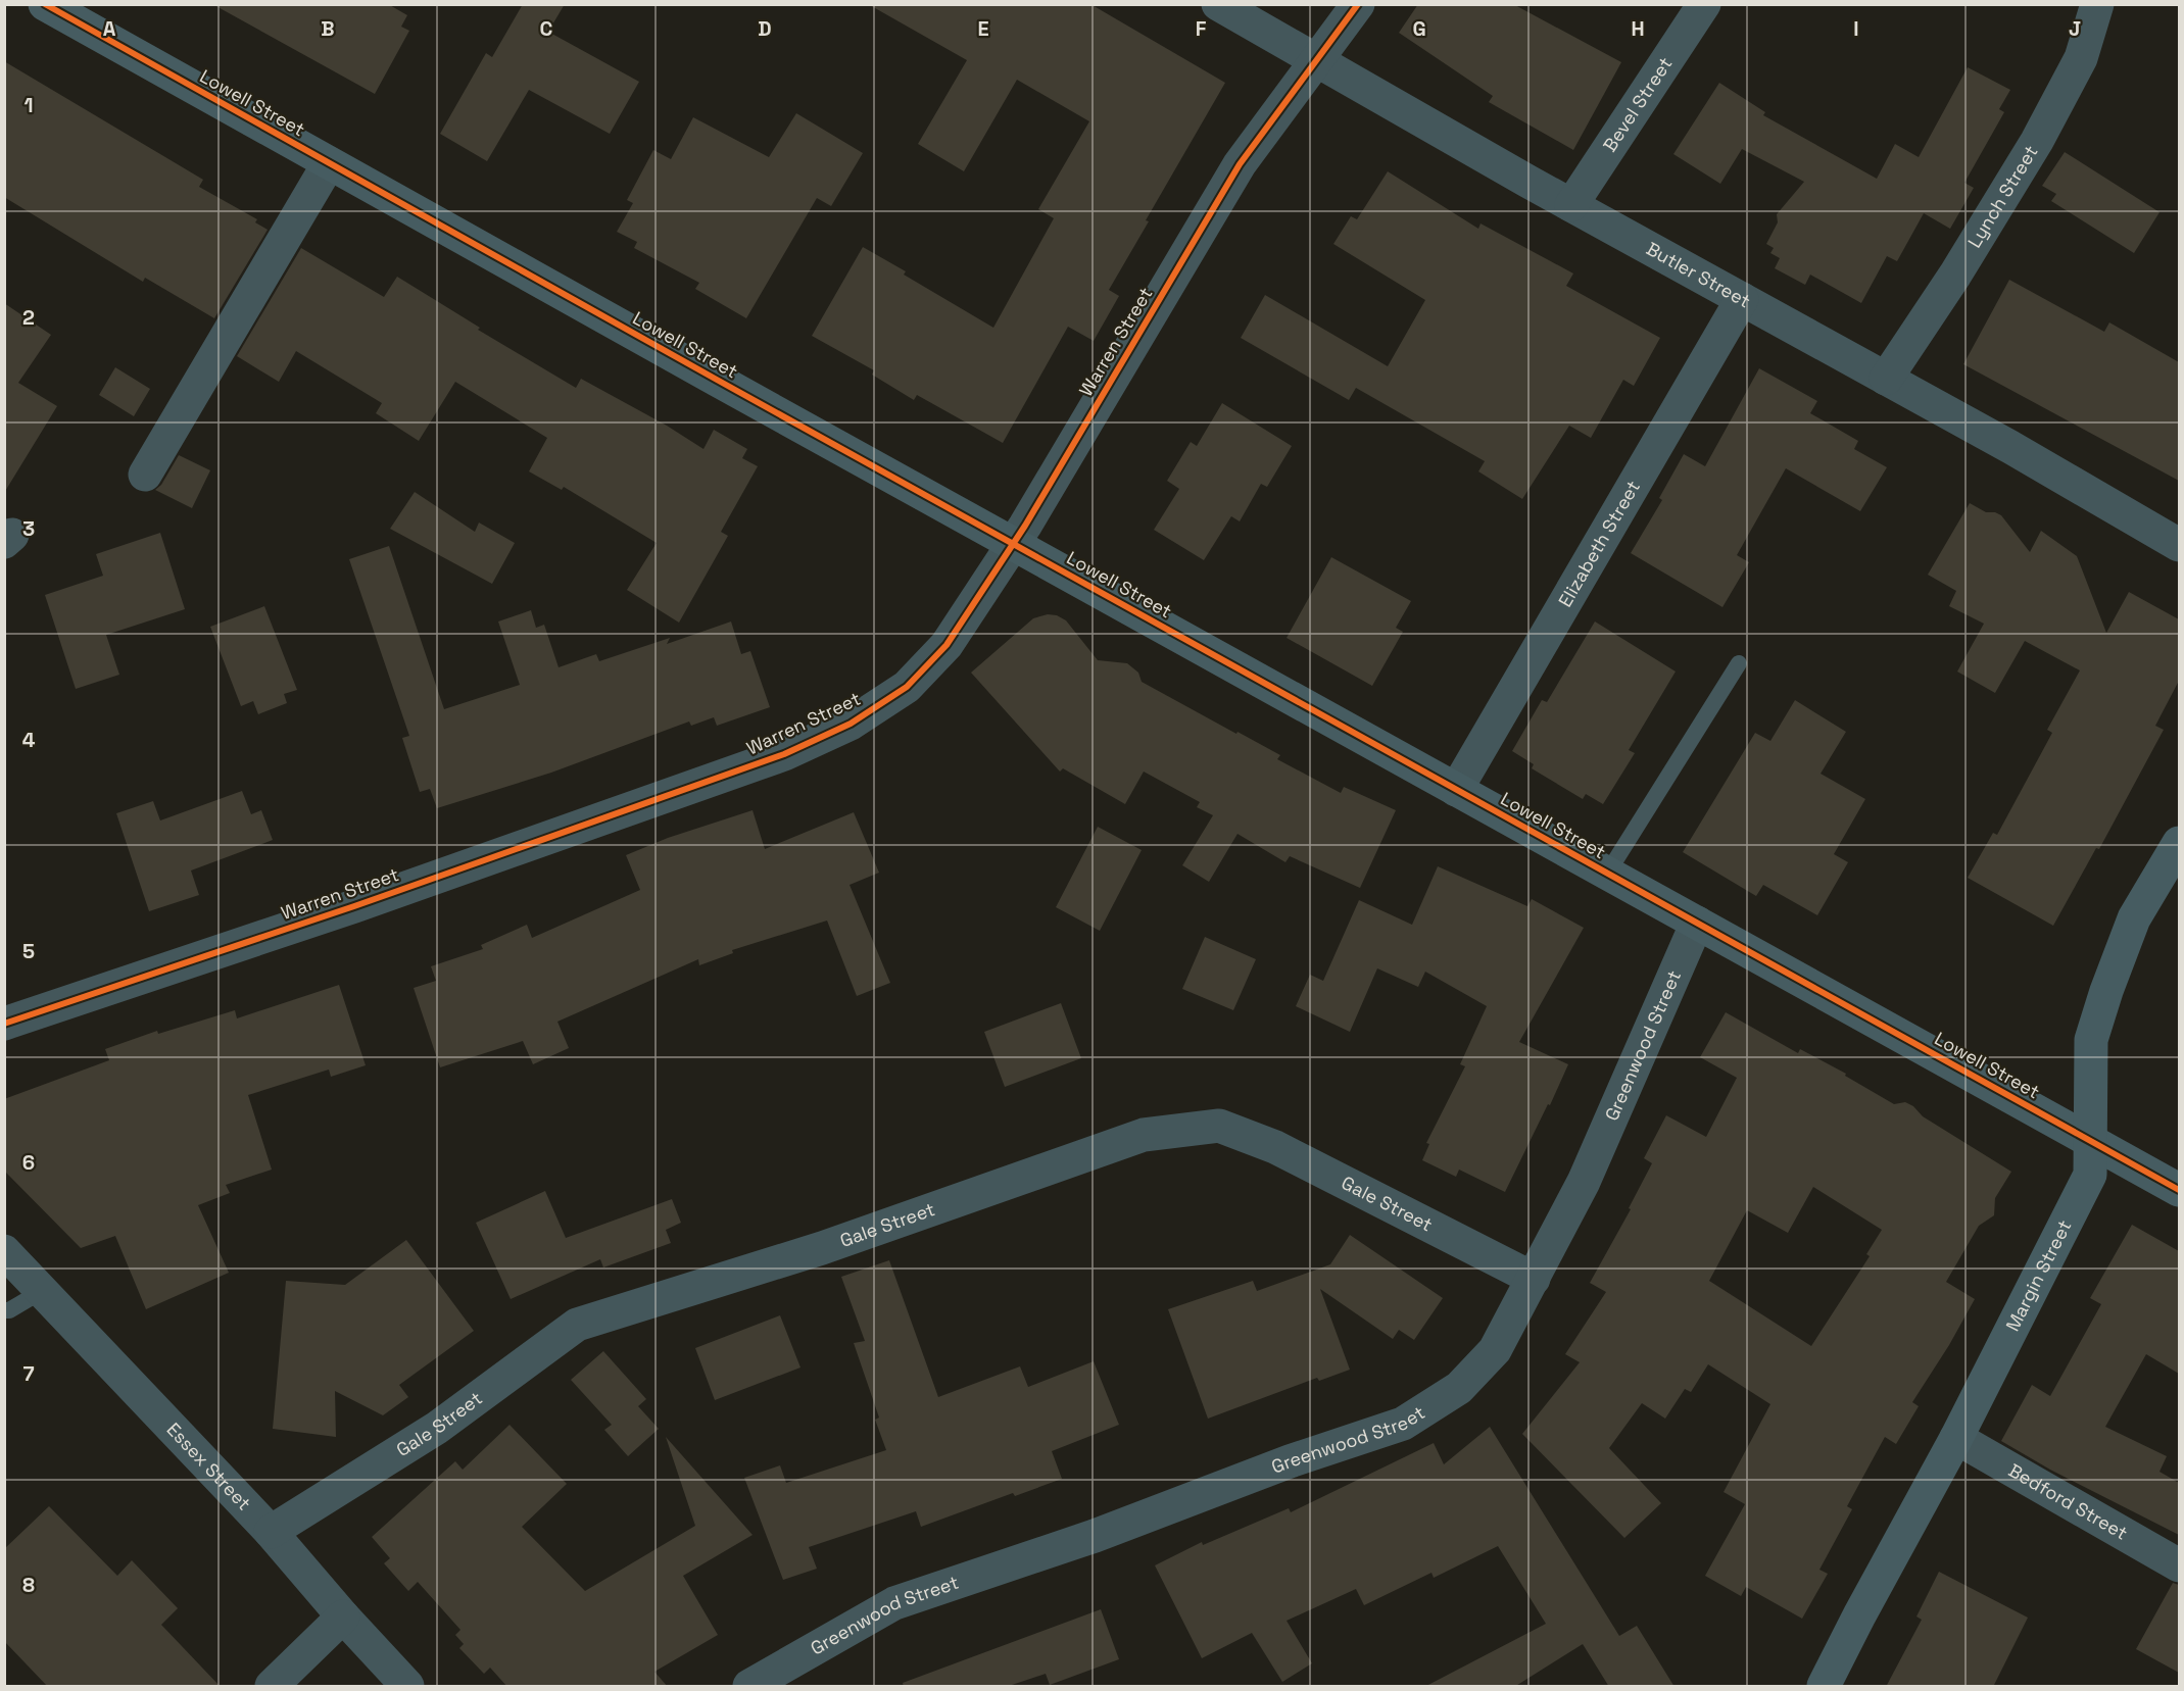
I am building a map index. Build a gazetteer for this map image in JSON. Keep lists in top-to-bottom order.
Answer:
{
  "streets": {
    "street": [
      "Lowell Street",
      "Bevel Street",
      "Lynch Street",
      "Butler Street",
      "Warren Street",
      "Elizabeth Street",
      "Greenwood Street",
      "Gale Street",
      "Margin Street",
      "Essex Street",
      "Bedford Street"
    ]
  },
  "crossings": [
    ["Lowell Street", "Warren Street"],
    ["Lowell Street", "Elizabeth Street"],
    ["Lowell Street", "Greenwood Street"],
    ["Lowell Street", "Margin Street"],
    ["Bevel Street", "Butler Street"],
    ["Lynch Street", "Butler Street"],
    ["Butler Street", "Warren Street"],
    ["Butler Street", "Elizabeth Street"],
    ["Greenwood Street", "Gale Street"],
    ["Gale Street", "Essex Street"],
    ["Margin Street", "Bedford Street"]
  ],
  "grid": {
    "columns": [
      "A",
      "B",
      "C",
      "D",
      "E",
      "F",
      "G",
      "H",
      "I",
      "J"
    ],
    "rows": [
      "1",
      "2",
      "3",
      "4",
      "5",
      "6",
      "7",
      "8"
    ]
  }
}
